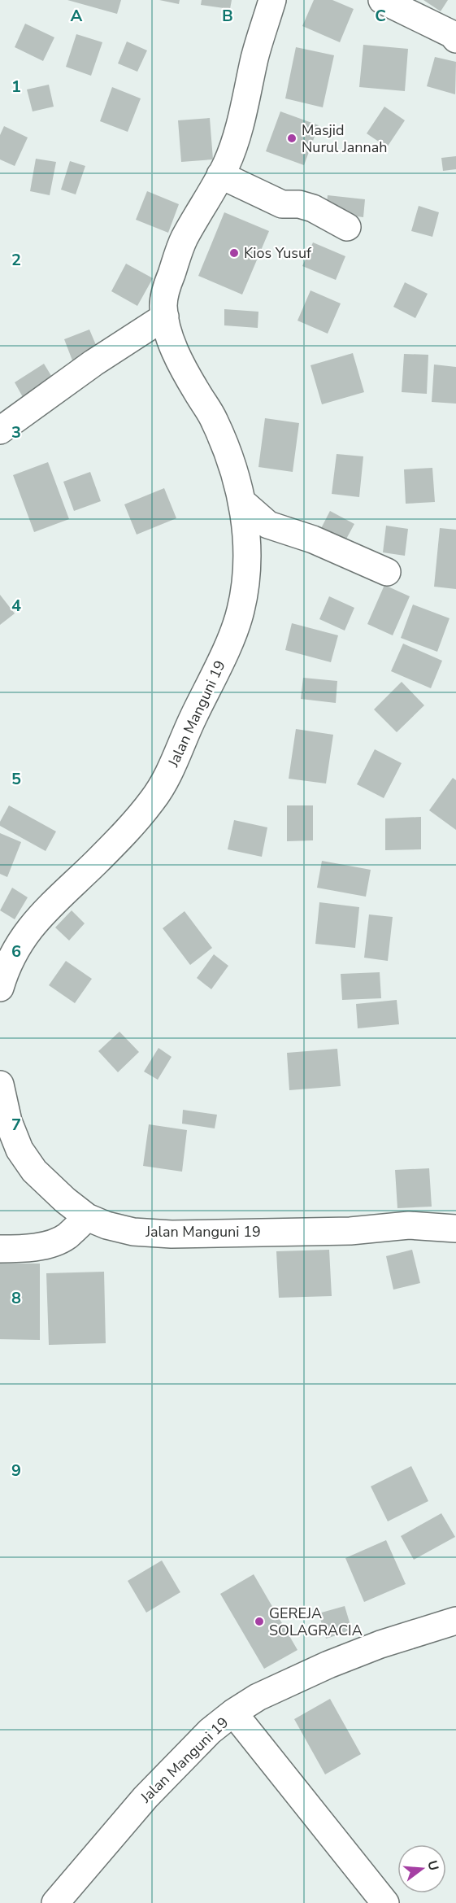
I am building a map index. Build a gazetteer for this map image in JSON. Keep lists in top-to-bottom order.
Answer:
{
  "streets": {
    "street": ["Jalan Manguni 19"]
  },
  "places": ["Masjid Nurul Jannah", "Kios Yusuf", "GEREJA SOLAGRACIA"],
  "north": "right",
  "grid": {
    "columns": ["A", "B", "C"],
    "rows": [
      "1",
      "2",
      "3",
      "4",
      "5",
      "6",
      "7",
      "8",
      "9"
    ]
  }
}
